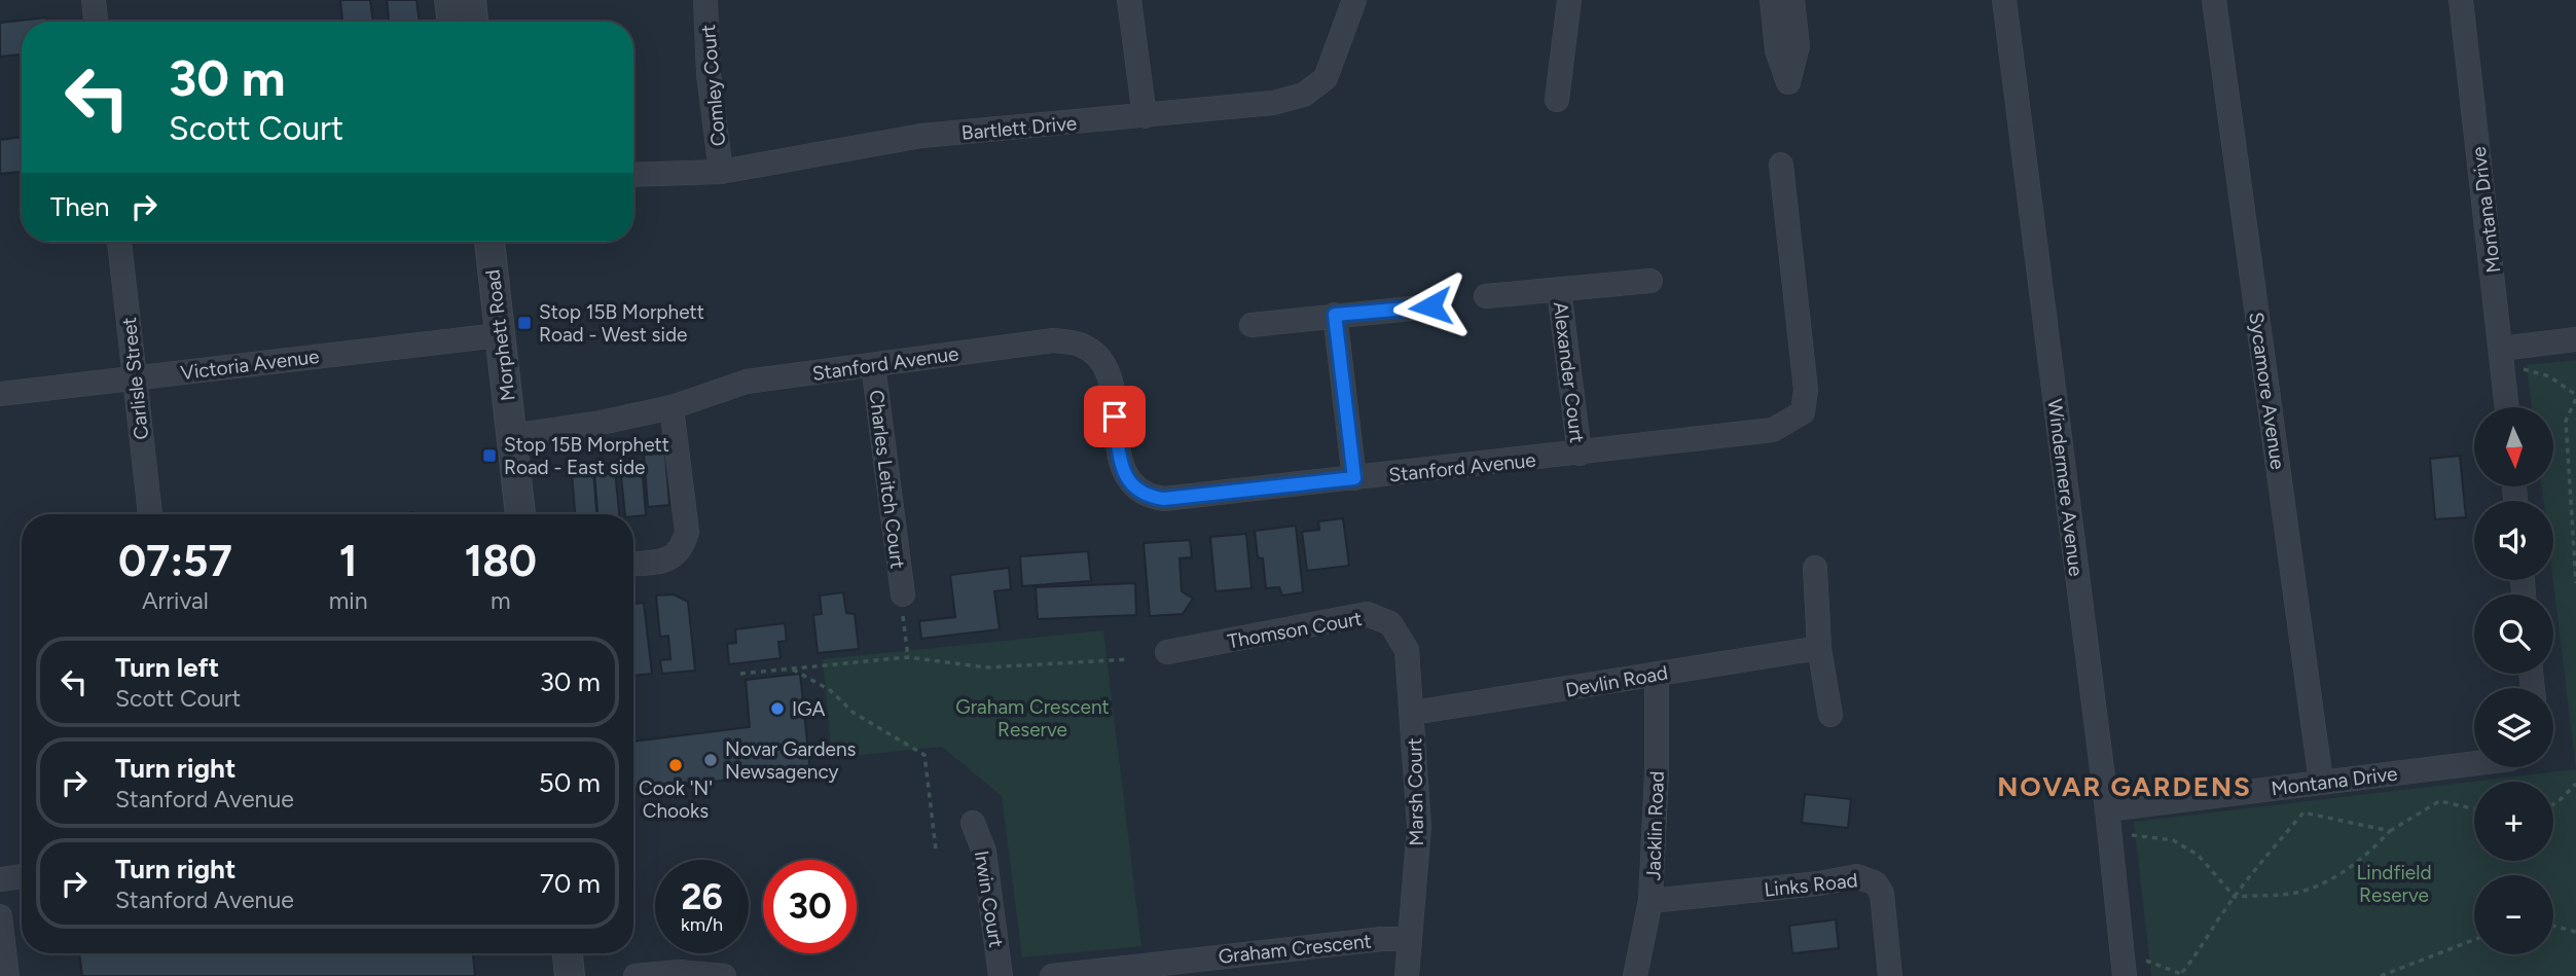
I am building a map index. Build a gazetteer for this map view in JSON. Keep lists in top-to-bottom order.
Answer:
{
  "streets": {
    "street": [
      "Comley Court",
      "Bartlett Drive",
      "Montana Drive",
      "Morphett Road",
      "Stanford Avenue",
      "Victoria Avenue",
      "Alexander Court",
      "Carlisle Street",
      "Sycamore Avenue",
      "Charles Leitch Court",
      "Windermere Avenue",
      "Thomson Court",
      "Devlin Road",
      "Marsh Court",
      "Jacklin Road",
      "Links Road",
      "Irwin Court",
      "Graham Crescent"
    ]
  },
  "crossings": [
    ["Comley Court", "Bartlett Drive"],
    ["Montana Drive", "Sycamore Avenue"],
    ["Montana Drive", "Windermere Avenue"],
    ["Morphett Road", "Stanford Avenue"],
    ["Morphett Road", "Victoria Avenue"],
    ["Stanford Avenue", "Alexander Court"],
    ["Stanford Avenue", "Charles Leitch Court"],
    ["Victoria Avenue", "Carlisle Street"],
    ["Thomson Court", "Marsh Court"],
    ["Devlin Road", "Marsh Court"],
    ["Devlin Road", "Jacklin Road"],
    ["Marsh Court", "Graham Crescent"],
    ["Jacklin Road", "Links Road"]
  ],
  "districts": ["NOVAR GARDENS"],
  "parks": ["Graham Crescent Reserve", "Lindfield Reserve"],
  "places": {
    "transit": ["Stop 15B Morphett Road - West side", "Stop 15B Morphett Road - East side"],
    "other": ["IGA", "Novar Gardens Newsagency", "Cook 'N' Chooks"]
  },
  "north": "bottom",
  "page": {
    "turn": ["30 m", "Scott Court"],
    "then": "Then",
    "map_buttons": ["+", "−"],
    "eta": [
      "07:57",
      "Arrival",
      "1",
      "min",
      "180",
      "m"
    ],
    "list": [
      {
        "name": "Turn left",
        "note": "Scott Court",
        "value": "30 m"
      },
      {
        "name": "Turn right",
        "note": "Stanford Avenue",
        "value": "50 m"
      },
      {
        "name": "Turn right",
        "note": "Stanford Avenue",
        "value": "70 m"
      }
    ],
    "speed": "26 km/h",
    "limit": "30"
  }
}
